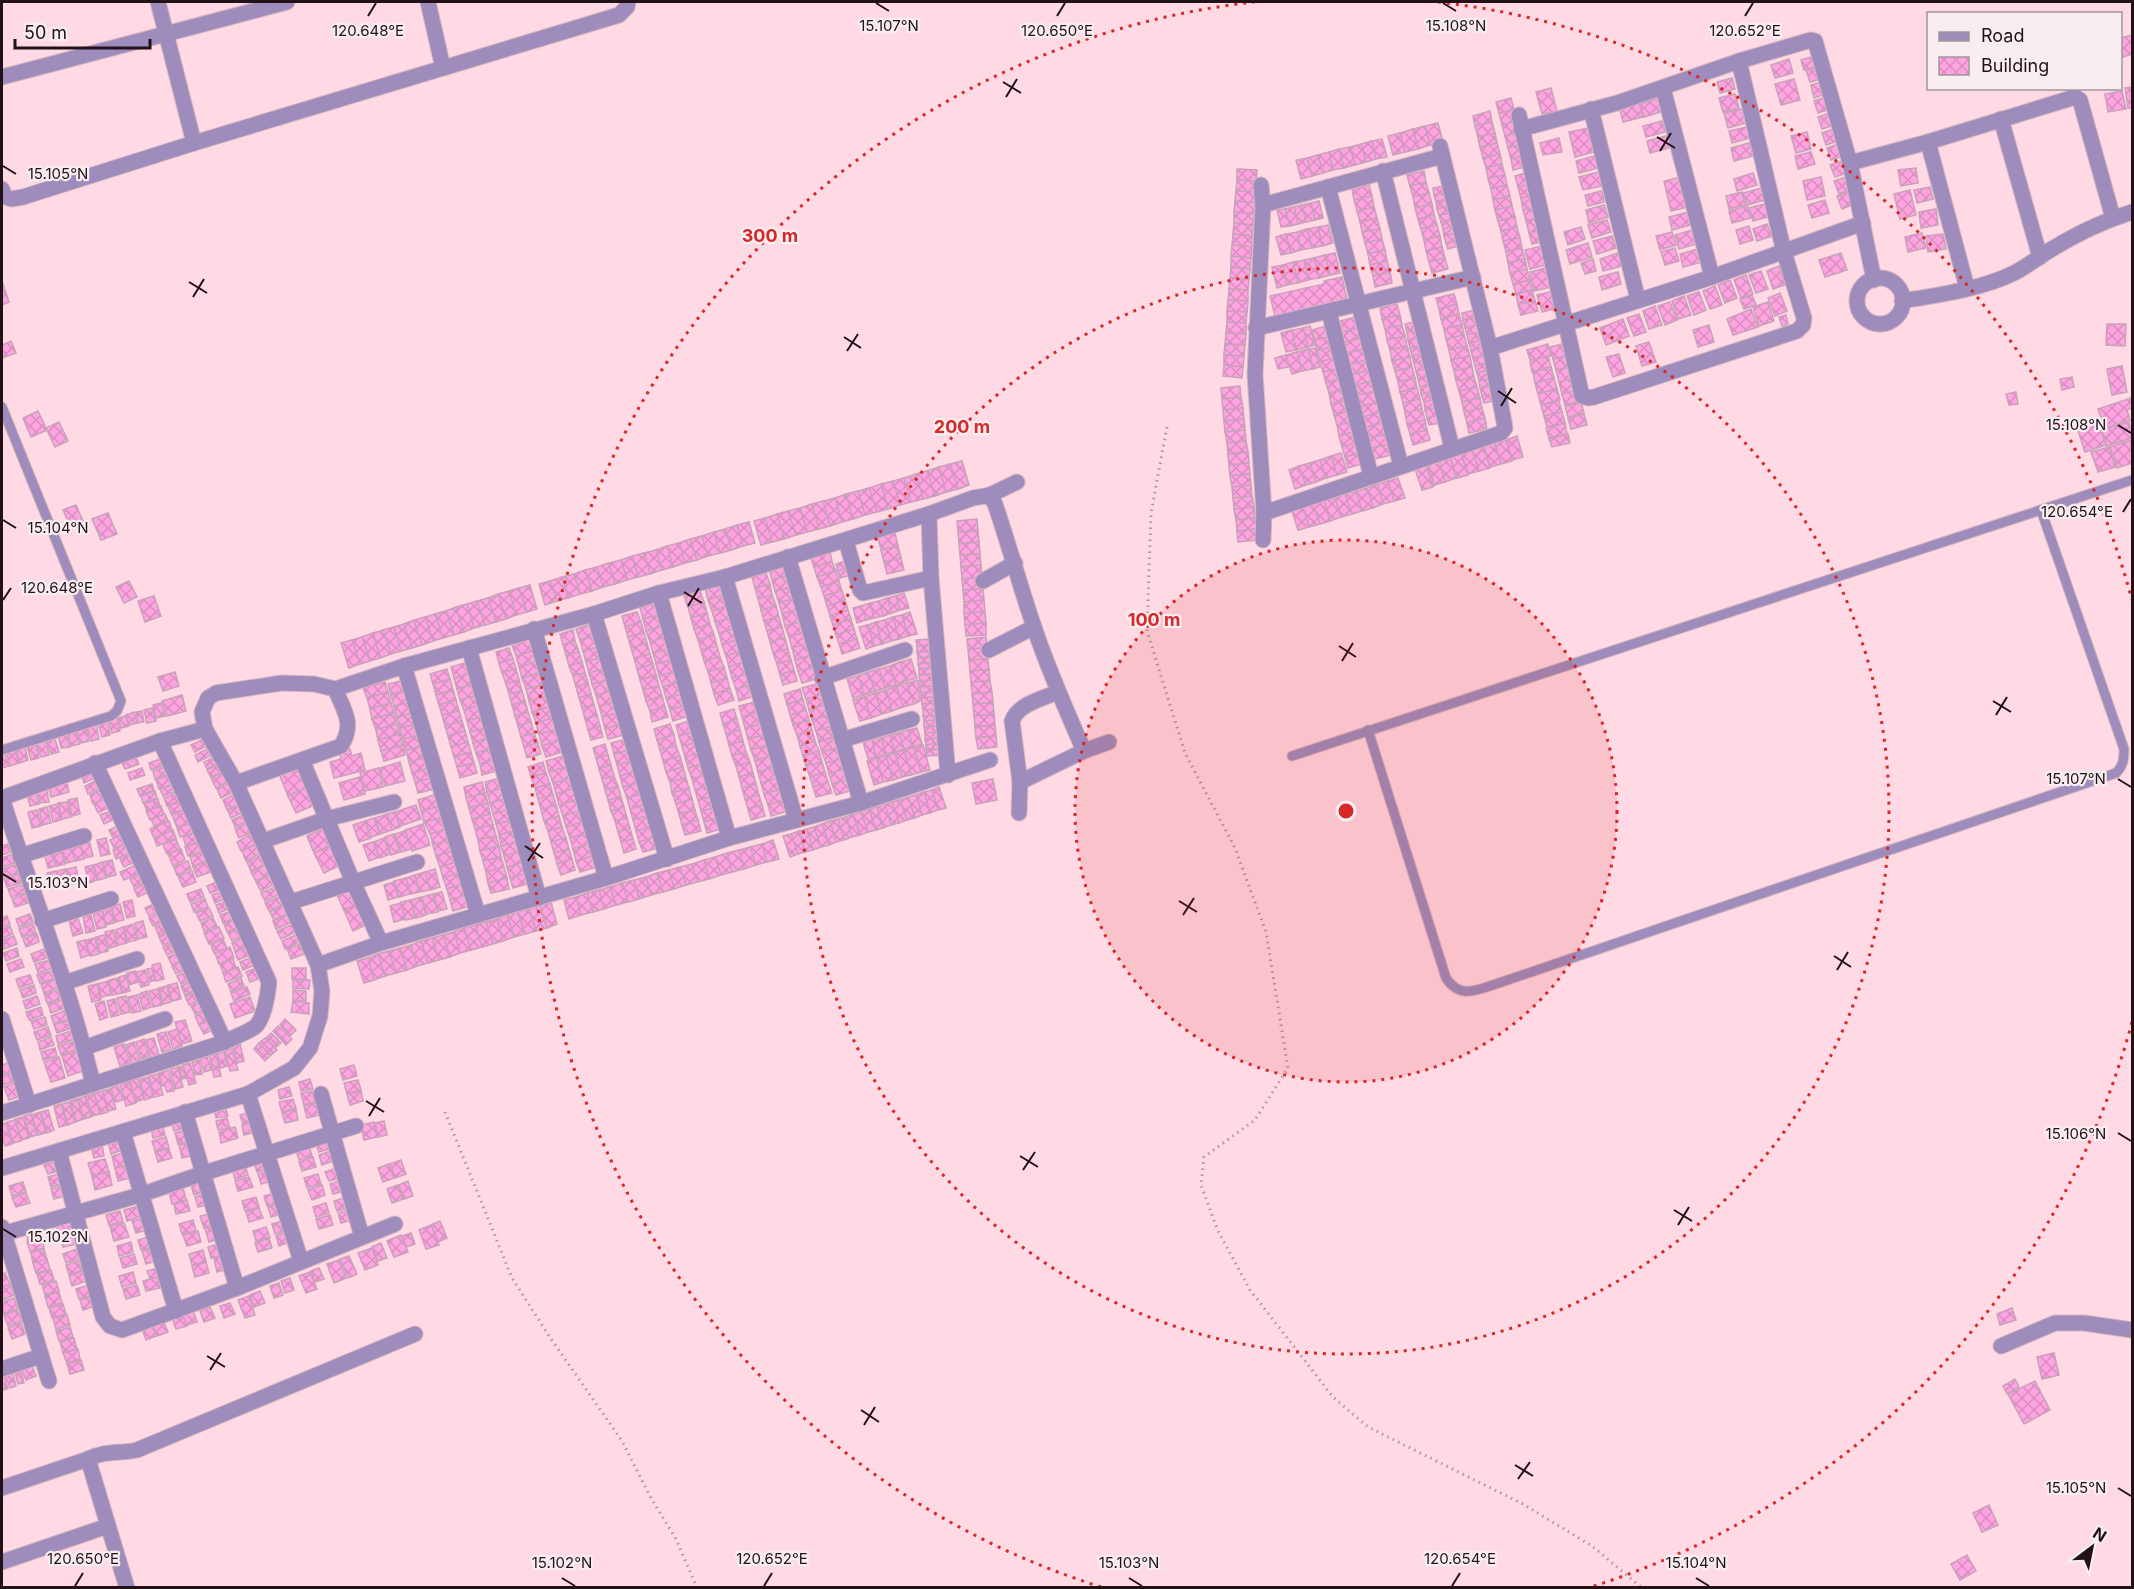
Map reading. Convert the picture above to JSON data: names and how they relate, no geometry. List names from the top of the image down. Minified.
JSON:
{"legend":["Road","Building"],"scale_bar":"50 m","north":"top right","coordinates":["15.107°N","15.108°N","120.648°E","120.650°E","120.652°E","15.105°N","120.654°E","15.104°N","15.103°N","15.106°N","15.102°N"],"rings":["300 m","200 m","100 m"]}
